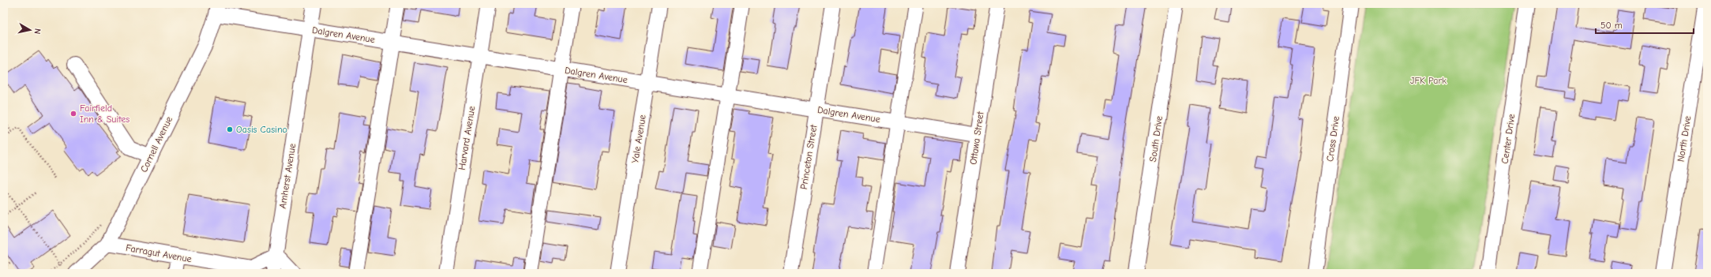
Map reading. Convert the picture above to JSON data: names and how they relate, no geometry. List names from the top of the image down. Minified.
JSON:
{"streets":{"street":["Dalgren Avenue","Harvard Avenue","Ottawa Street","Yale Avenue","South Drive","Cross Drive","Center Drive","North Drive","Cornell Avenue","Princeton Street","Amherst Avenue","Farragut Avenue"]},"crossings":[["Dalgren Avenue","Harvard Avenue"],["Dalgren Avenue","Ottawa Street"],["Dalgren Avenue","Yale Avenue"],["Dalgren Avenue","Cornell Avenue"],["Dalgren Avenue","Princeton Street"],["Dalgren Avenue","Amherst Avenue"],["Cornell Avenue","Farragut Avenue"],["Amherst Avenue","Farragut Avenue"]],"parks":["JFK Park"],"places":["Fairfield Inn & Suites","Oasis Casino"],"scale_bar":"50 m","north":"right"}
